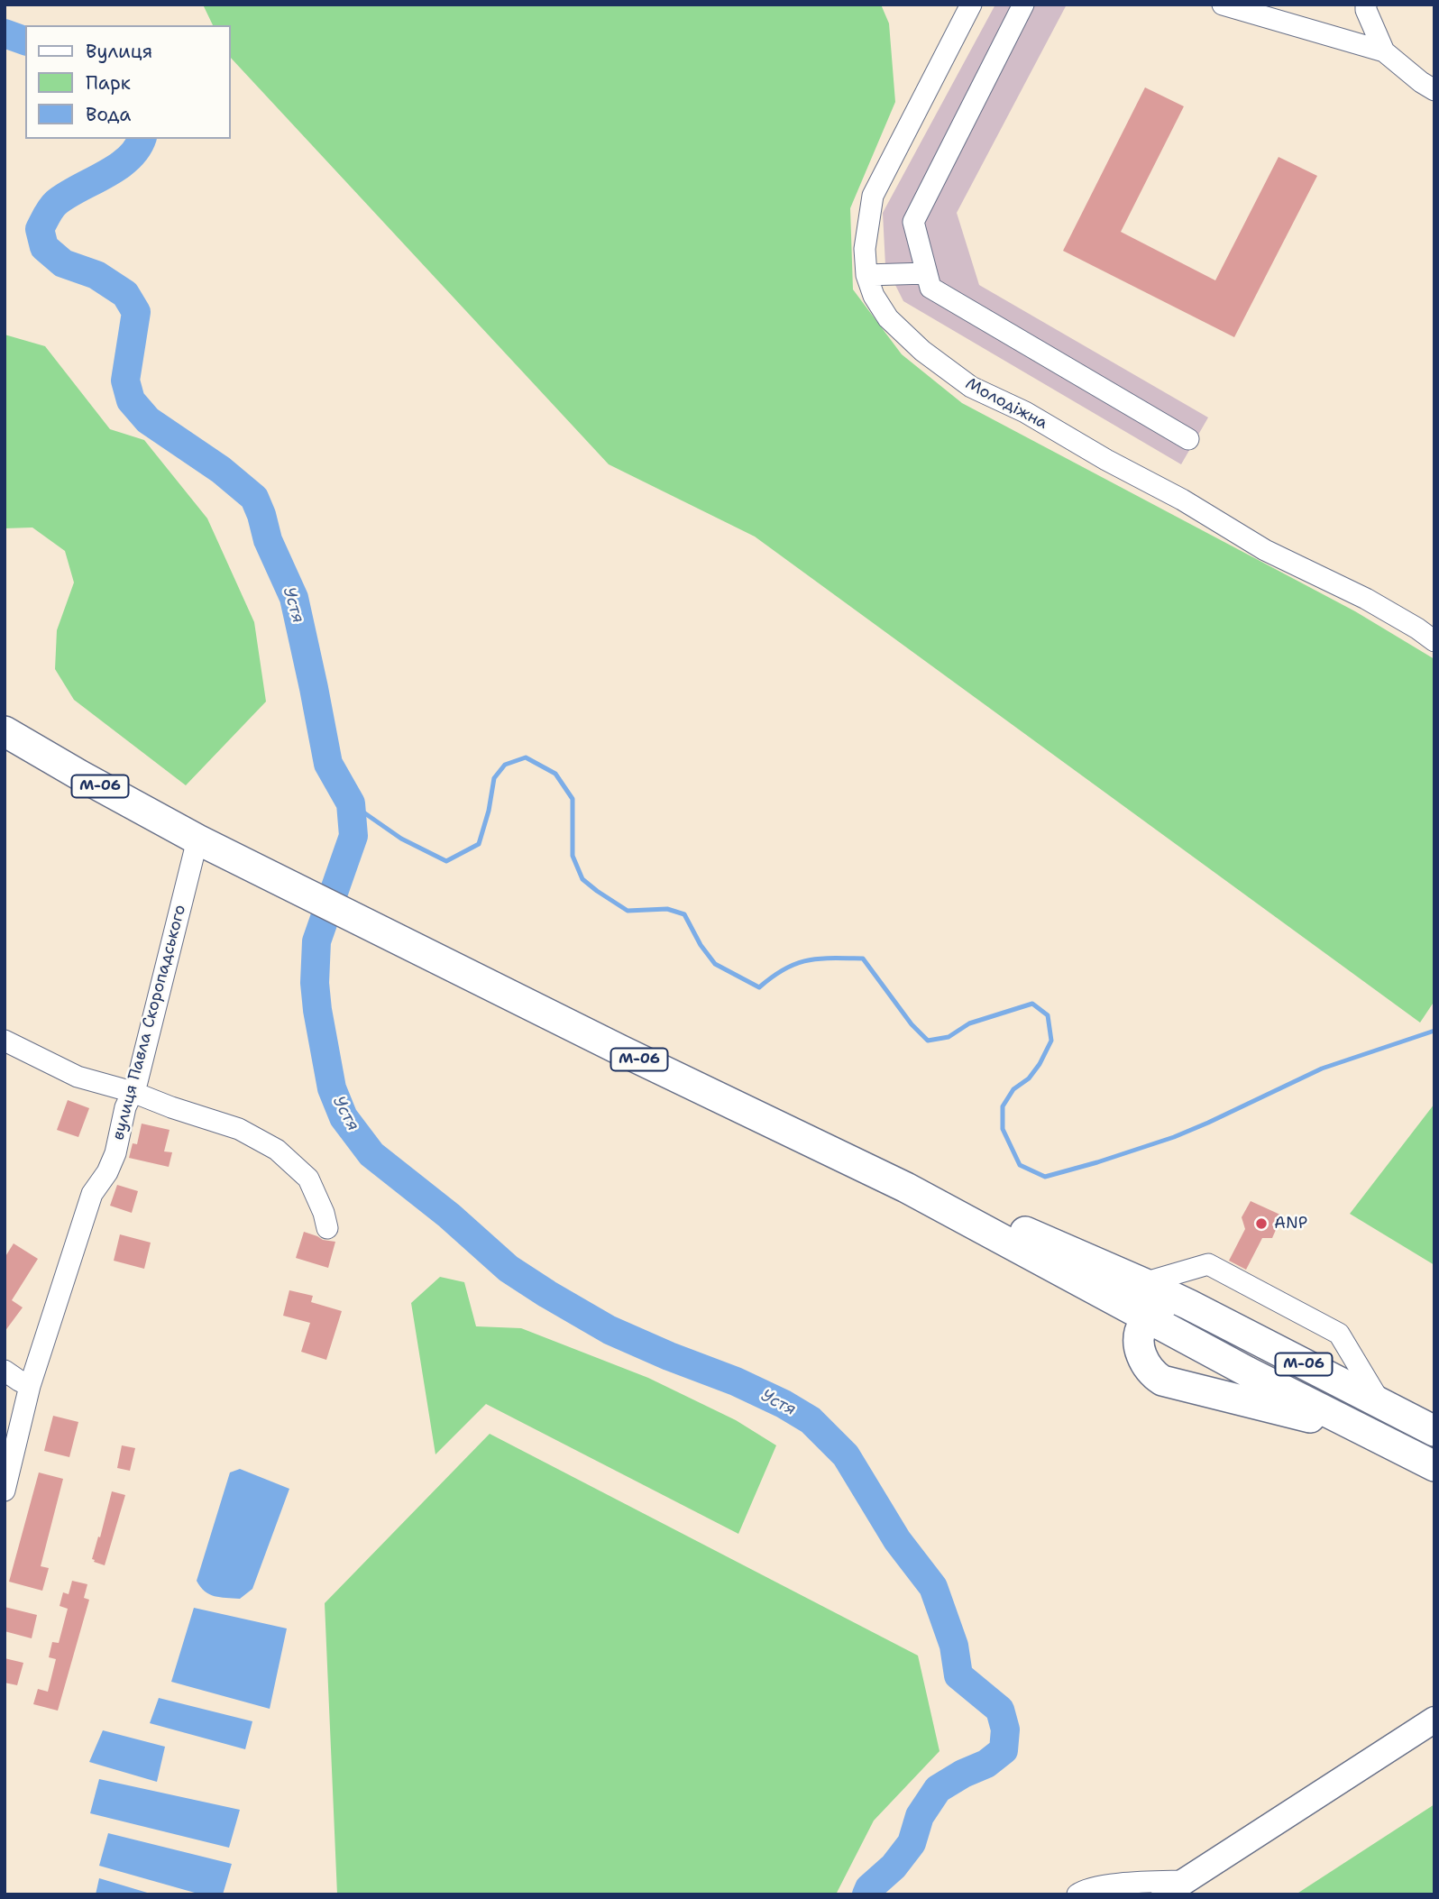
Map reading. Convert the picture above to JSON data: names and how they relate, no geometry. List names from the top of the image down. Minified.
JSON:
{"streets":{"highway":["М-06"],"street":["Молодіжна","вулиця Павла Скоропадського"]},"crossings":[["М-06","вулиця Павла Скоропадського"]],"water":["Устя"],"places":["ANP"],"legend":["Вулиця","Парк","Вода"]}
